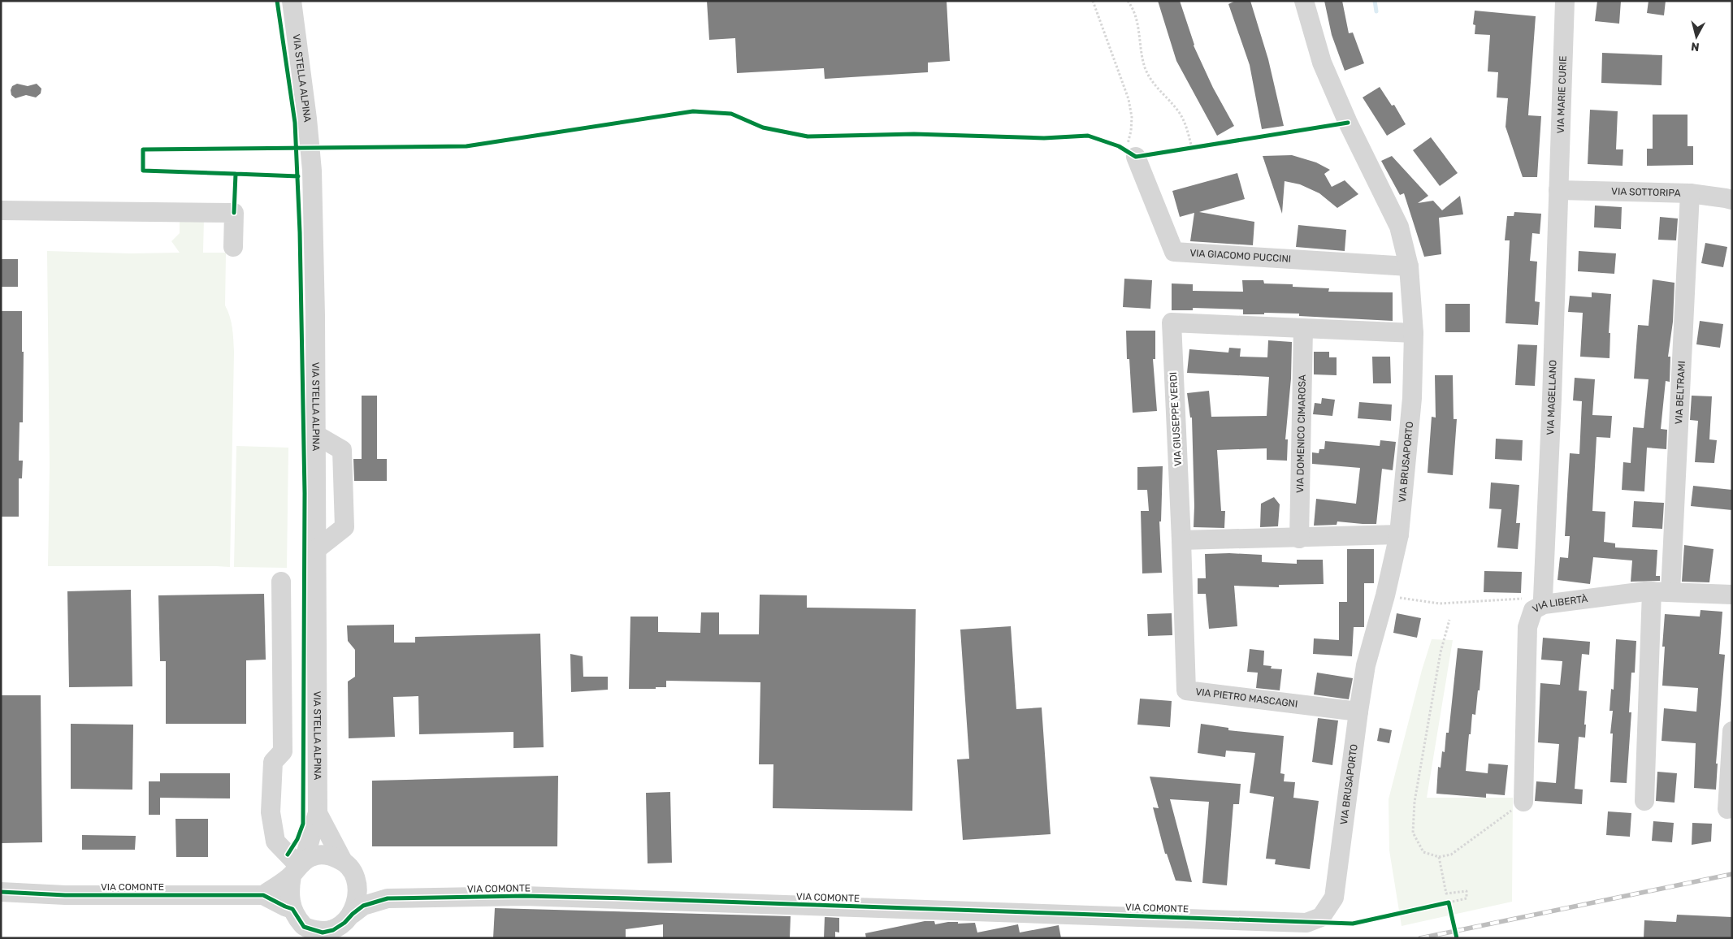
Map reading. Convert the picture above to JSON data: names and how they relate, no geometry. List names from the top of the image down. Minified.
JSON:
{"streets":{"street":["VIA STELLA ALPINA","VIA MARIE CURIE","VIA SOTTORIPA","VIA GIACOMO PUCCINI","VIA BELTRAMI","VIA MAGELLANO","VIA GIUSEPPE VERDI","VIA DOMENICO CIMAROSA","VIA BRUSAPORTO","VIA LIBERTÀ","VIA PIETRO MASCAGNI","VIA COMONTE"]},"crossings":[["VIA STELLA ALPINA","VIA COMONTE"],["VIA MARIE CURIE","VIA SOTTORIPA"],["VIA MARIE CURIE","VIA MAGELLANO"],["VIA SOTTORIPA","VIA BELTRAMI"],["VIA SOTTORIPA","VIA MAGELLANO"],["VIA GIACOMO PUCCINI","VIA BRUSAPORTO"],["VIA BELTRAMI","VIA LIBERTÀ"],["VIA MAGELLANO","VIA LIBERTÀ"],["VIA GIUSEPPE VERDI","VIA DOMENICO CIMAROSA"],["VIA GIUSEPPE VERDI","VIA BRUSAPORTO"],["VIA GIUSEPPE VERDI","VIA PIETRO MASCAGNI"],["VIA BRUSAPORTO","VIA PIETRO MASCAGNI"],["VIA BRUSAPORTO","VIA COMONTE"]],"north":"bottom"}
